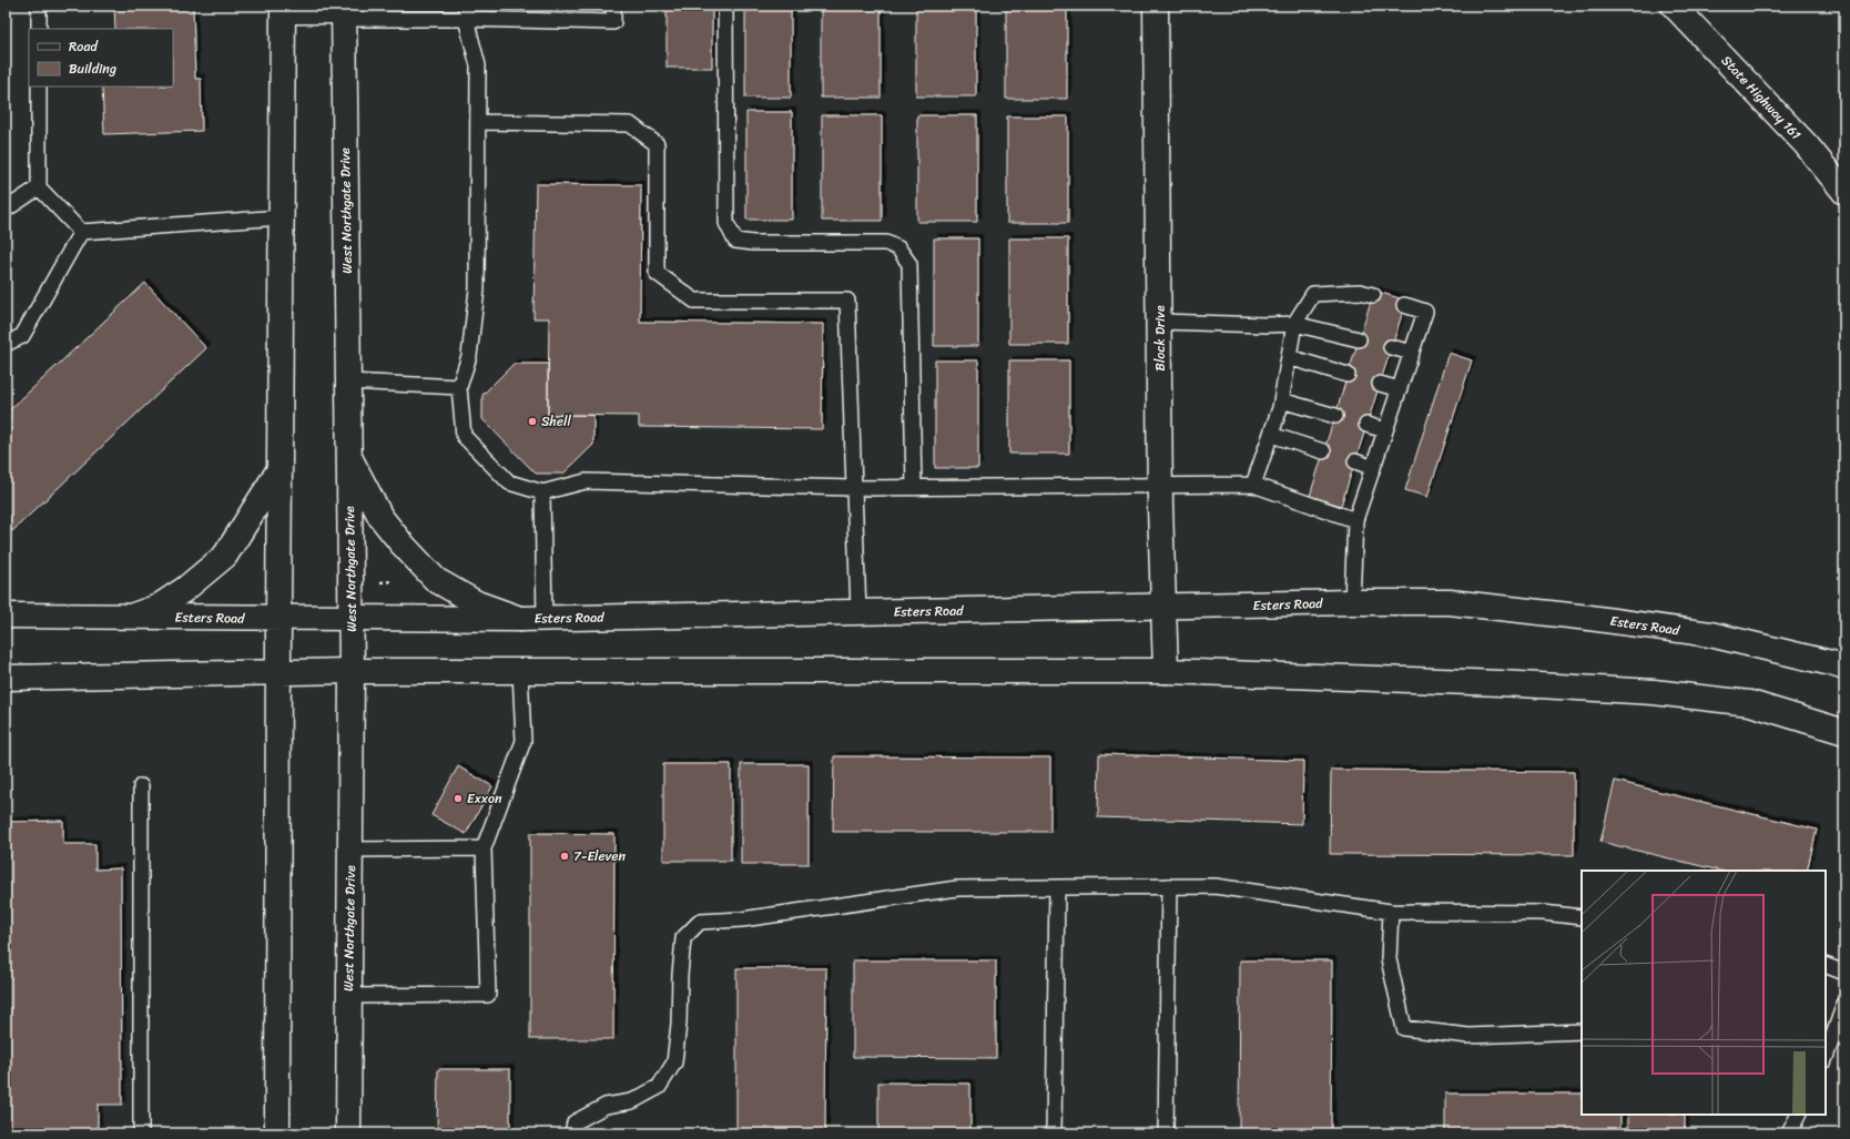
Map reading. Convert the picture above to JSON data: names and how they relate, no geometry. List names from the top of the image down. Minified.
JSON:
{"streets":{"main road":["State Highway 161","West Northgate Drive","Block Drive","Esters Road"]},"crossings":[["West Northgate Drive","Esters Road"],["Block Drive","Esters Road"]],"places":["Shell","Exxon","7-Eleven"],"legend":["Road","Building"]}
